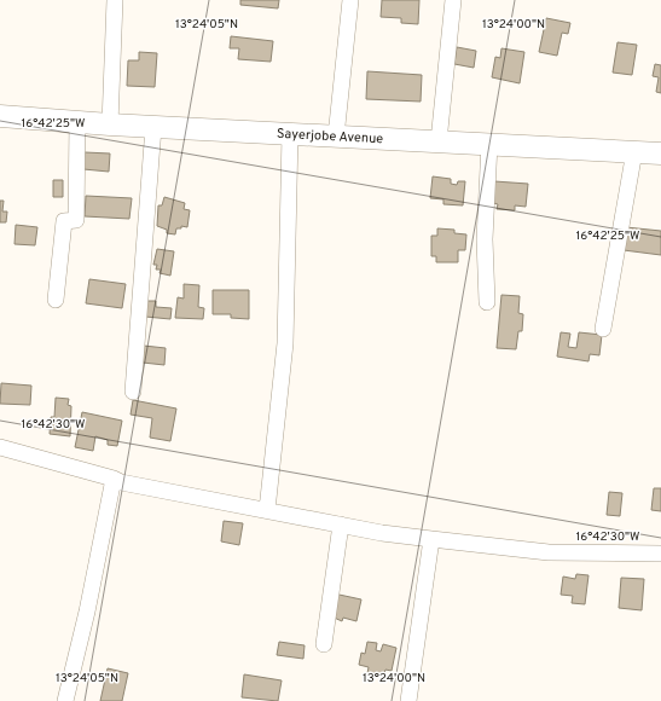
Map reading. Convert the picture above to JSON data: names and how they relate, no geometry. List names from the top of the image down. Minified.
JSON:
{"streets":{"street":["Sayerjobe Avenue"]},"coordinates":["13°24'05\"N","13°24'00\"N","16°42'25\"W","16°42'30\"W"]}
